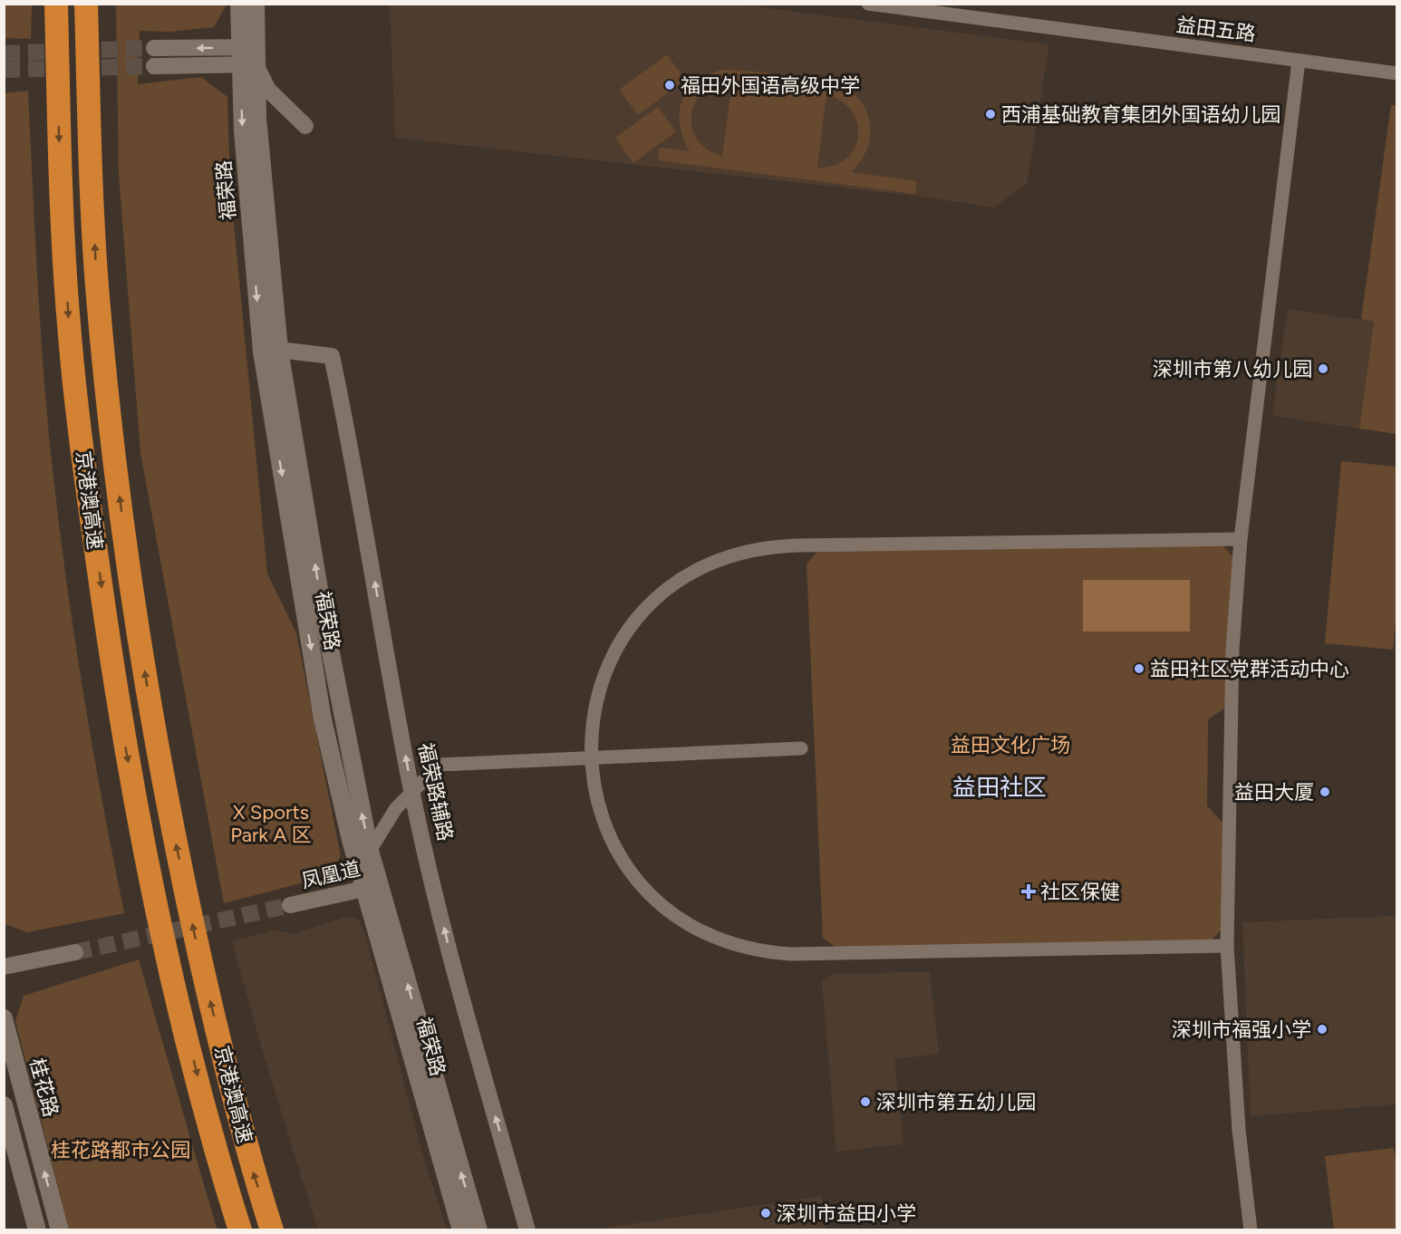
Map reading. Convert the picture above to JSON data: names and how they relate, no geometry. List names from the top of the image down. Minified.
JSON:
{"streets":{"highway":["京港澳高速"],"main road":["福荣路","桂花路"],"street":["益田五路","福荣路辅路","凤凰道"]},"crossings":[["福荣路","福荣路辅路"],["福荣路","凤凰道"]],"one_way":["福荣路辅路"],"districts":["益田社区"],"parks":["益田文化广场","X Sports Park A 区","桂花路都市公园"],"places":{"other":["福田外国语高级中学","西浦基础教育集团外国语幼儿园","深圳市第八幼儿园","益田社区党群活动中心","益田大厦","深圳市福强小学","深圳市第五幼儿园","深圳市益田小学"],"health":["社区保健"]}}
